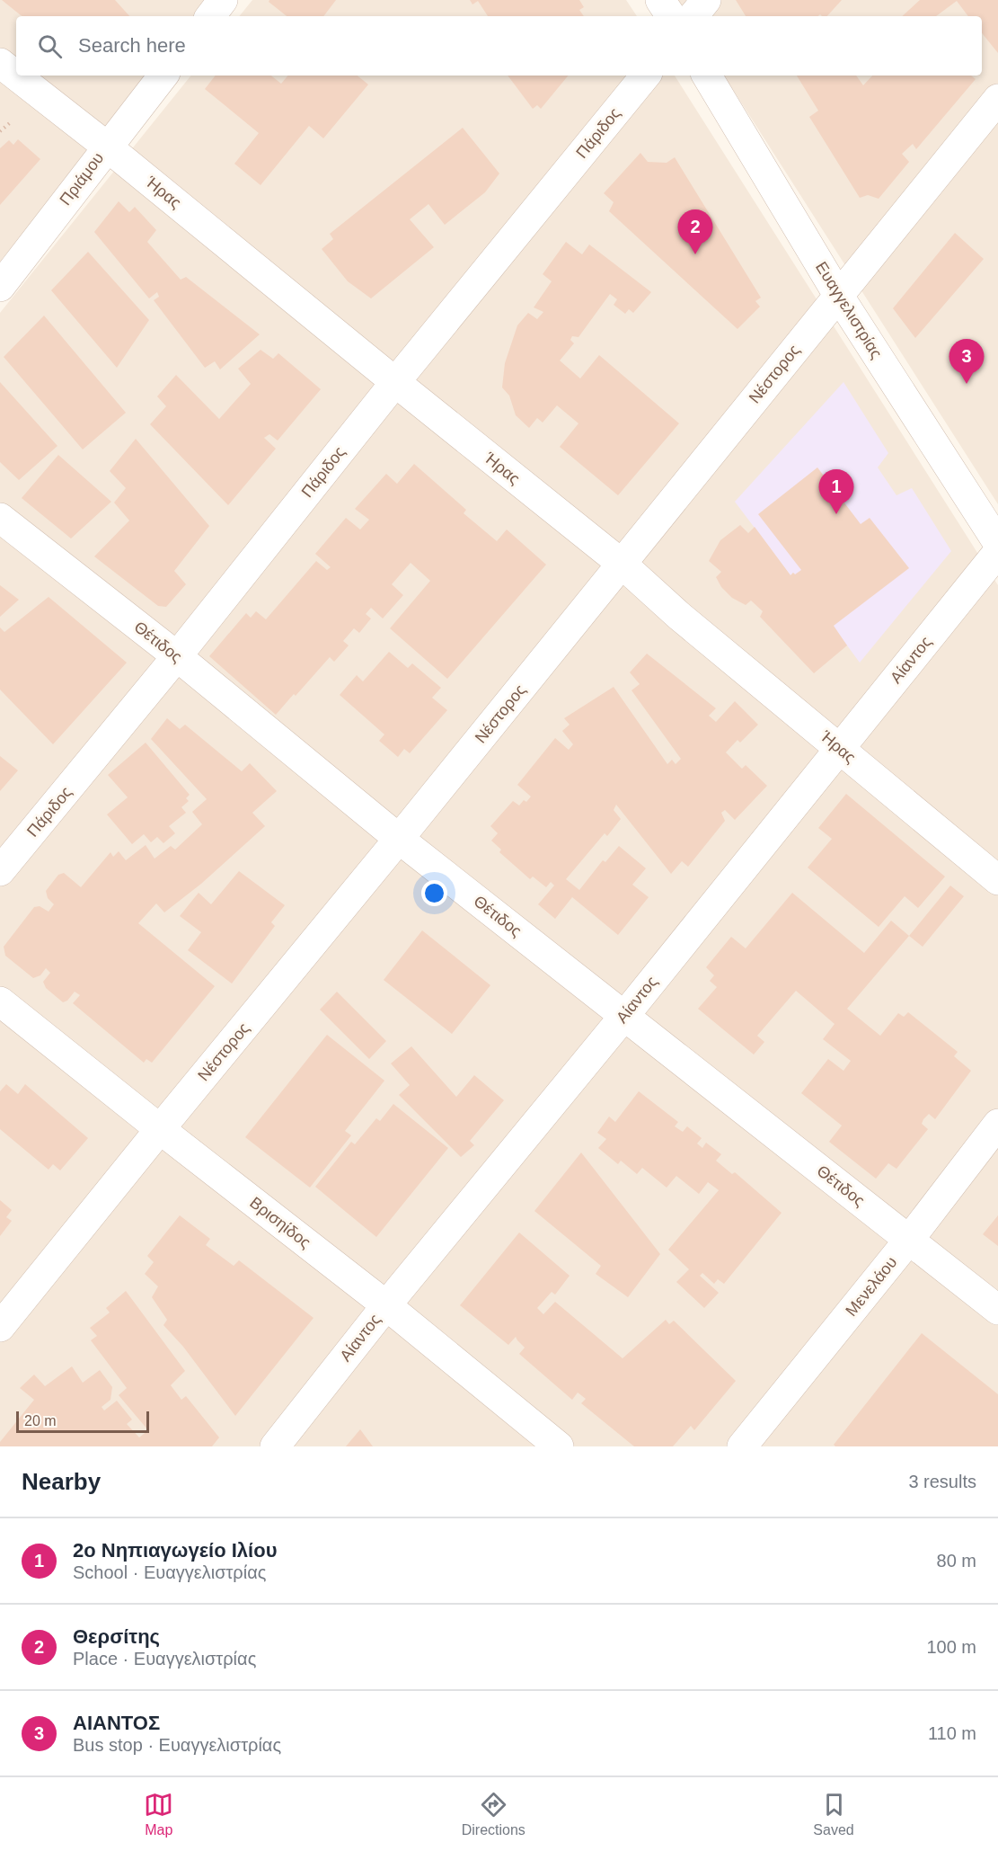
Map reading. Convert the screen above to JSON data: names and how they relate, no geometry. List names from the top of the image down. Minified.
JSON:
{"streets":{"street":["Πάριδος","Πριάμου","Ήρας","Ευαγγελιστρίας","Νέστορος","Θέτιδος","Αίαντος","Βρισηίδος","Μενελάου"]},"crossings":[["Πάριδος","Ήρας"],["Πάριδος","Θέτιδος"],["Πριάμου","Ήρας"],["Ήρας","Νέστορος"],["Ήρας","Αίαντος"],["Ευαγγελιστρίας","Νέστορος"],["Νέστορος","Θέτιδος"],["Νέστορος","Βρισηίδος"],["Θέτιδος","Αίαντος"],["Θέτιδος","Μενελάου"],["Αίαντος","Βρισηίδος"]],"scale_bar":"20 m","page":{"search":"Search here","pins":["2","3","1"],"scale":"20 m","heading":["Nearby","3 results"],"list":[{"mark":"1","name":"2ο Νηπιαγωγείο Ιλίου","note":"School · Ευαγγελιστρίας","value":"80 m"},{"mark":"2","name":"Θερσίτης","note":"Place · Ευαγγελιστρίας","value":"100 m"},{"mark":"3","name":"ΑΙΑΝΤΟΣ","note":"Bus stop · Ευαγγελιστρίας","value":"110 m"}],"nav":["Map","Directions","Saved"]}}
